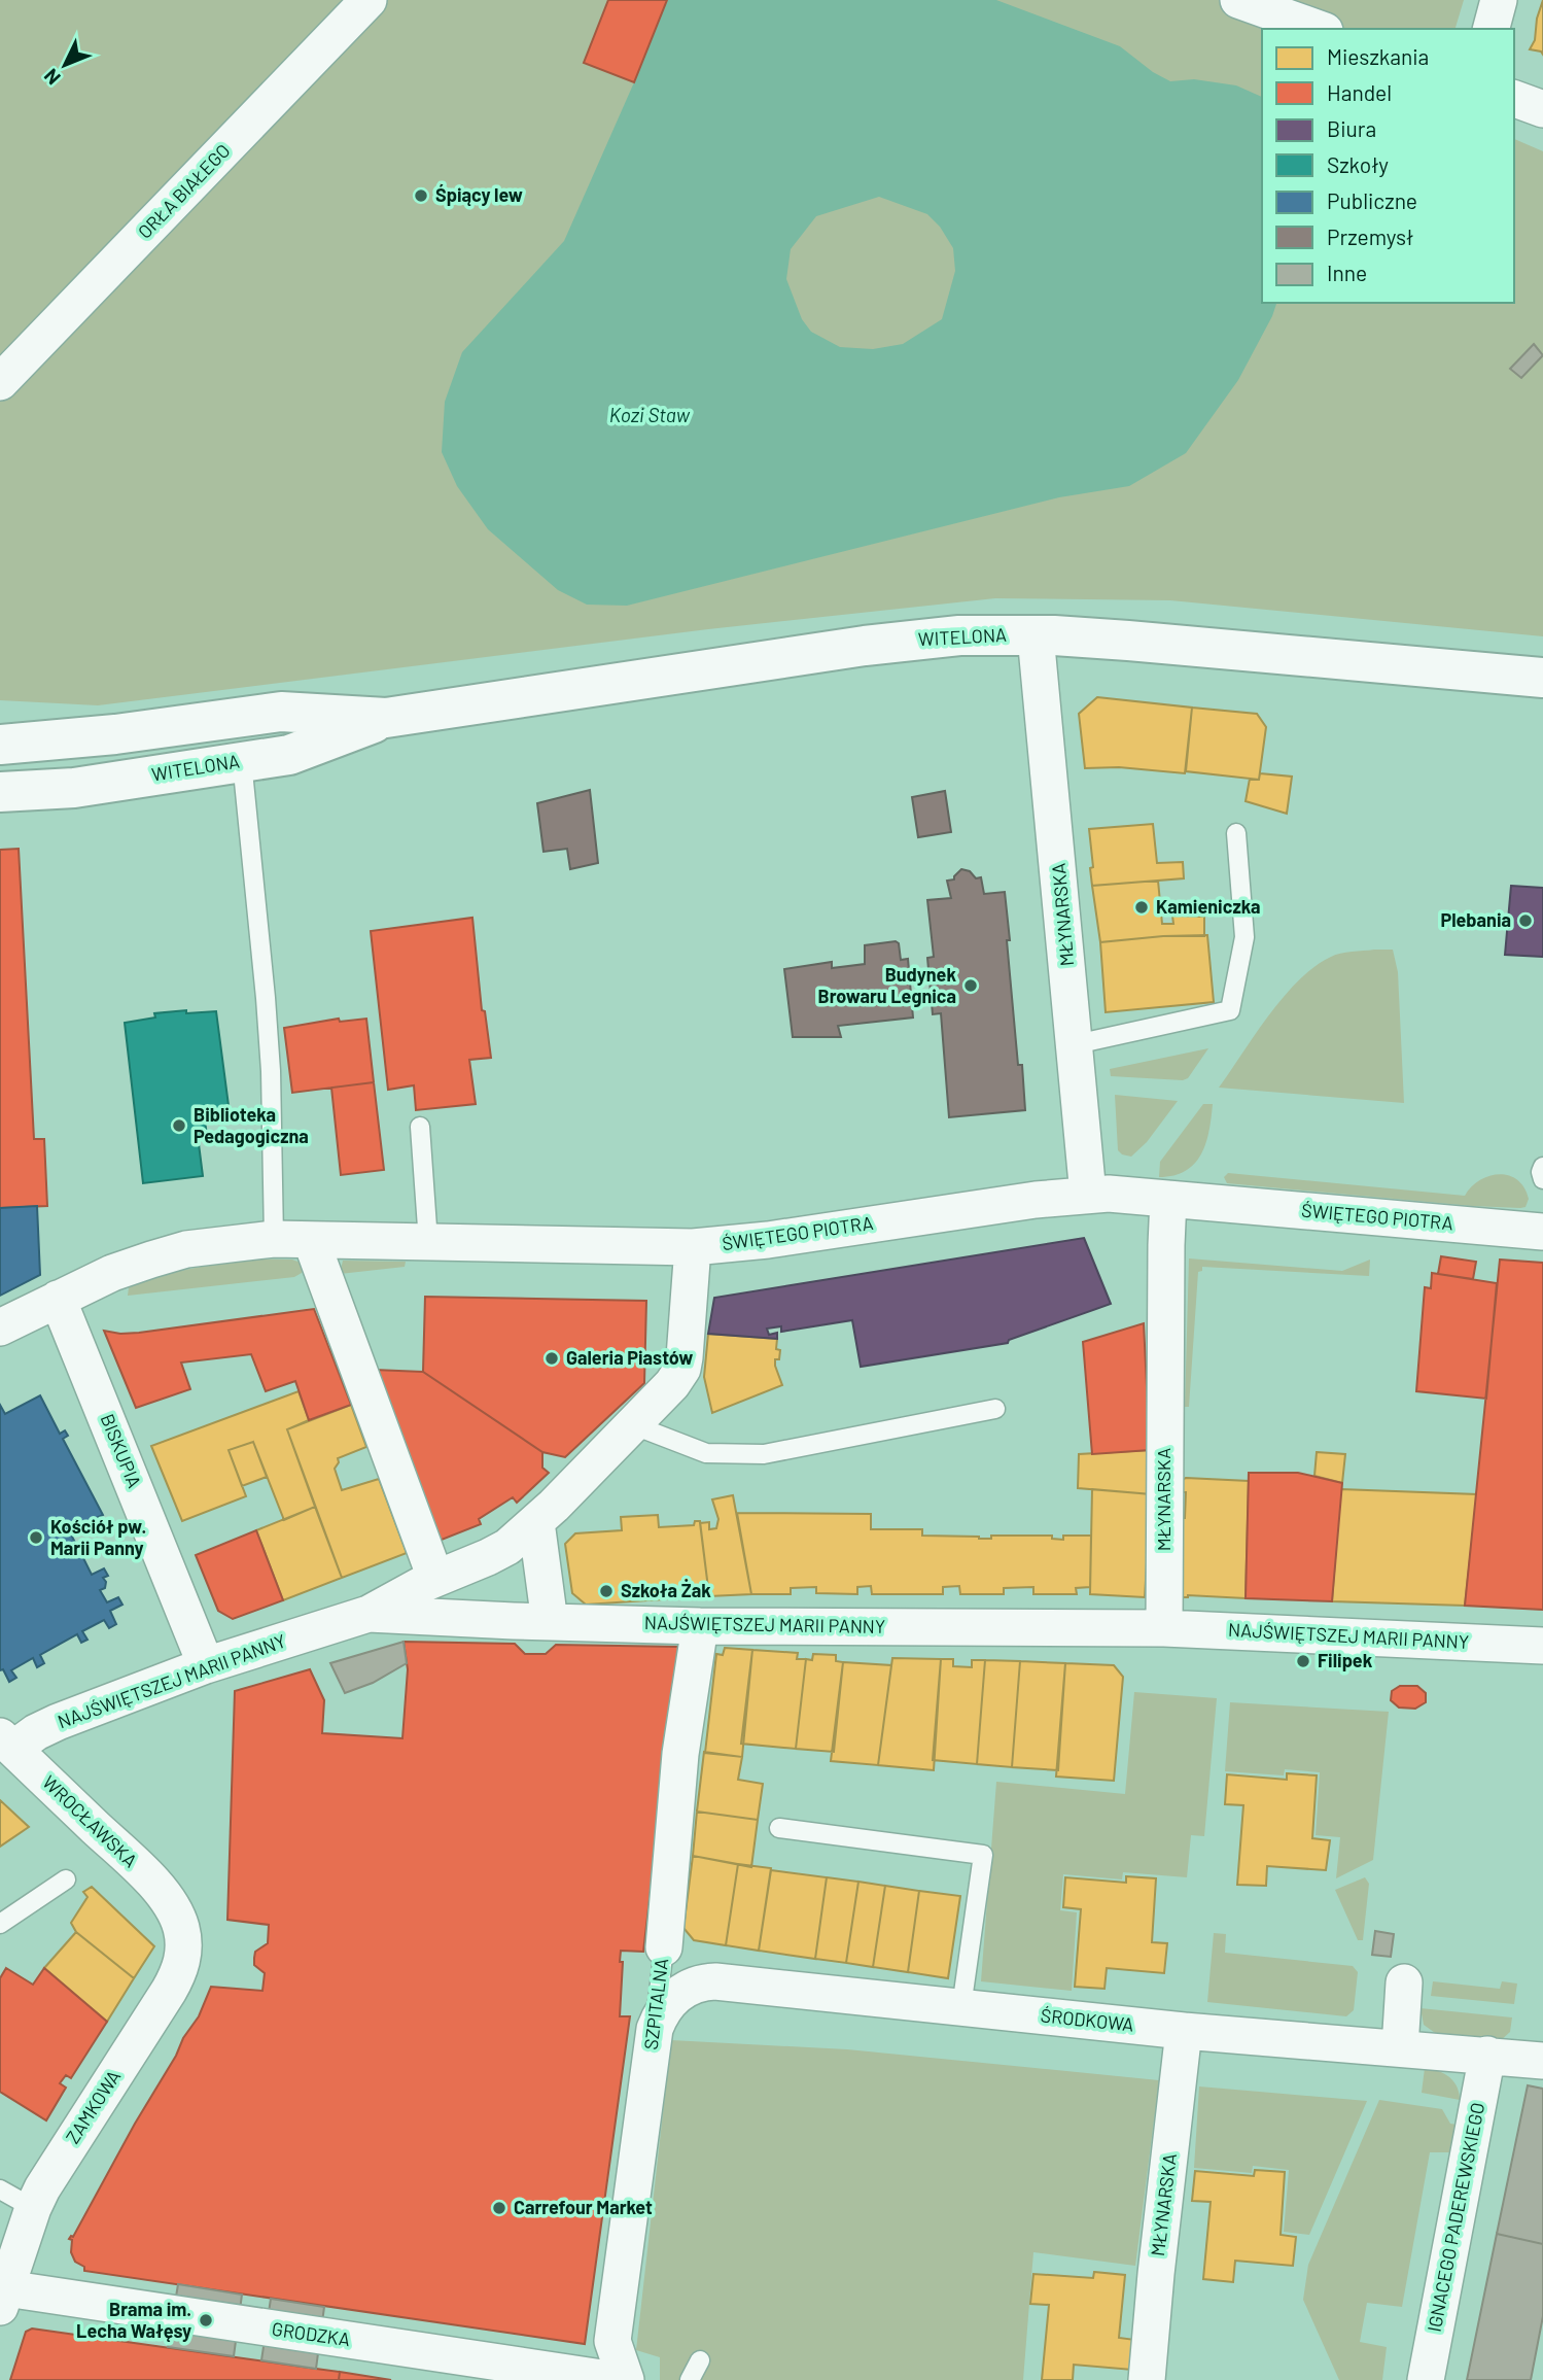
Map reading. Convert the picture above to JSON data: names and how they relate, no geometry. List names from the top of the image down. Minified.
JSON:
{"streets":{"main road":["WITELONA"],"street":["ORŁA BIAŁEGO","MŁYNARSKA","ŚWIĘTEGO PIOTRA","BISKUPIA","NAJŚWIĘTSZEJ MARII PANNY","WROCŁAWSKA","SZPITALNA","ŚRODKOWA","ZAMKOWA","IGNACEGO PADEREWSKIEGO","GRODZKA"]},"crossings":[["WITELONA","MŁYNARSKA"],["MŁYNARSKA","ŚWIĘTEGO PIOTRA"],["MŁYNARSKA","NAJŚWIĘTSZEJ MARII PANNY"],["MŁYNARSKA","ŚRODKOWA"],["ŚWIĘTEGO PIOTRA","BISKUPIA"],["BISKUPIA","NAJŚWIĘTSZEJ MARII PANNY"],["NAJŚWIĘTSZEJ MARII PANNY","WROCŁAWSKA"],["NAJŚWIĘTSZEJ MARII PANNY","SZPITALNA"],["WROCŁAWSKA","ZAMKOWA"],["SZPITALNA","ŚRODKOWA"],["ŚRODKOWA","IGNACEGO PADEREWSKIEGO"],["ZAMKOWA","GRODZKA"]],"water":["Kozi Staw"],"places":["Śpiący lew","Kamieniczka","Plebania","Budynek Browaru Legnica","Biblioteka Pedagogiczna","Galeria Piastów","Kościół pw. Marii Panny","Szkoła Żak","Filipek","Carrefour Market","Brama im. Lecha Wałęsy"],"legend":["Mieszkania","Handel","Biura","Szkoły","Publiczne","Przemysł","Inne"],"north":"bottom left"}
